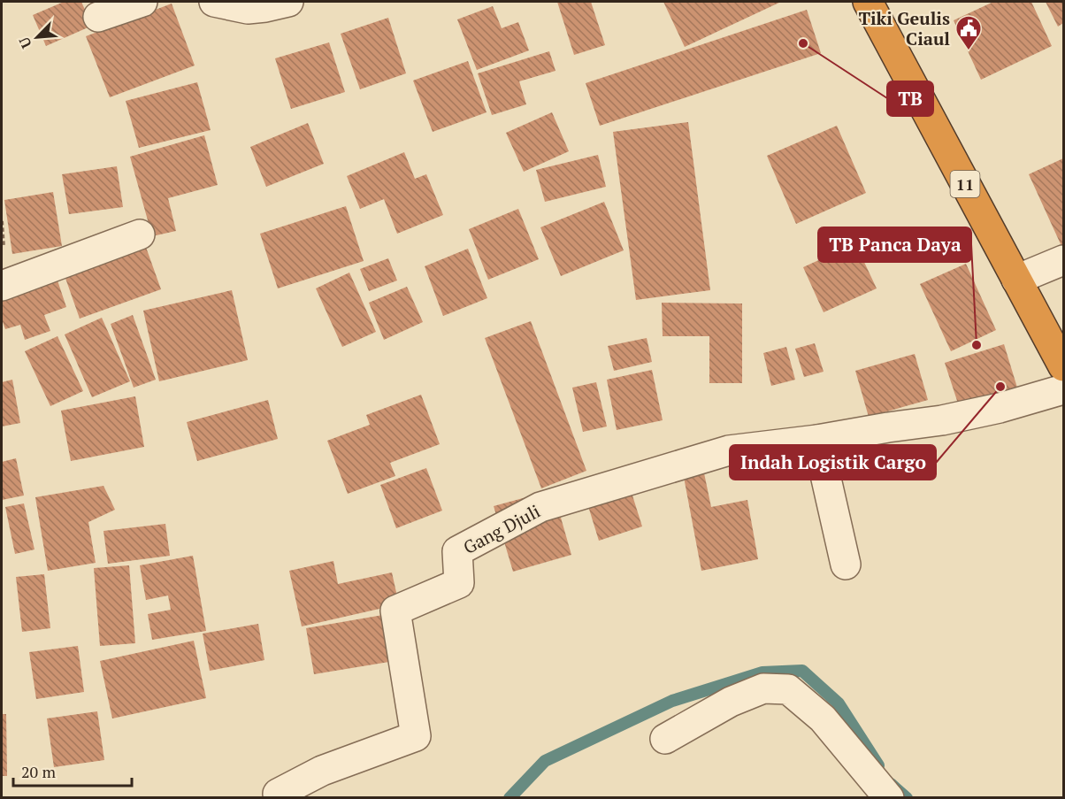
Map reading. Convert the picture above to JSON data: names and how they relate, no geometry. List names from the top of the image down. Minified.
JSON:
{"streets":{"highway":["11"],"street":["Gang Djuli"]},"places":{"other":["TB","TB Panca Daya","Indah Logistik Cargo"],"public building":["Tiki Geulis Ciaul"]},"scale_bar":"20 m","north":"bottom left"}
